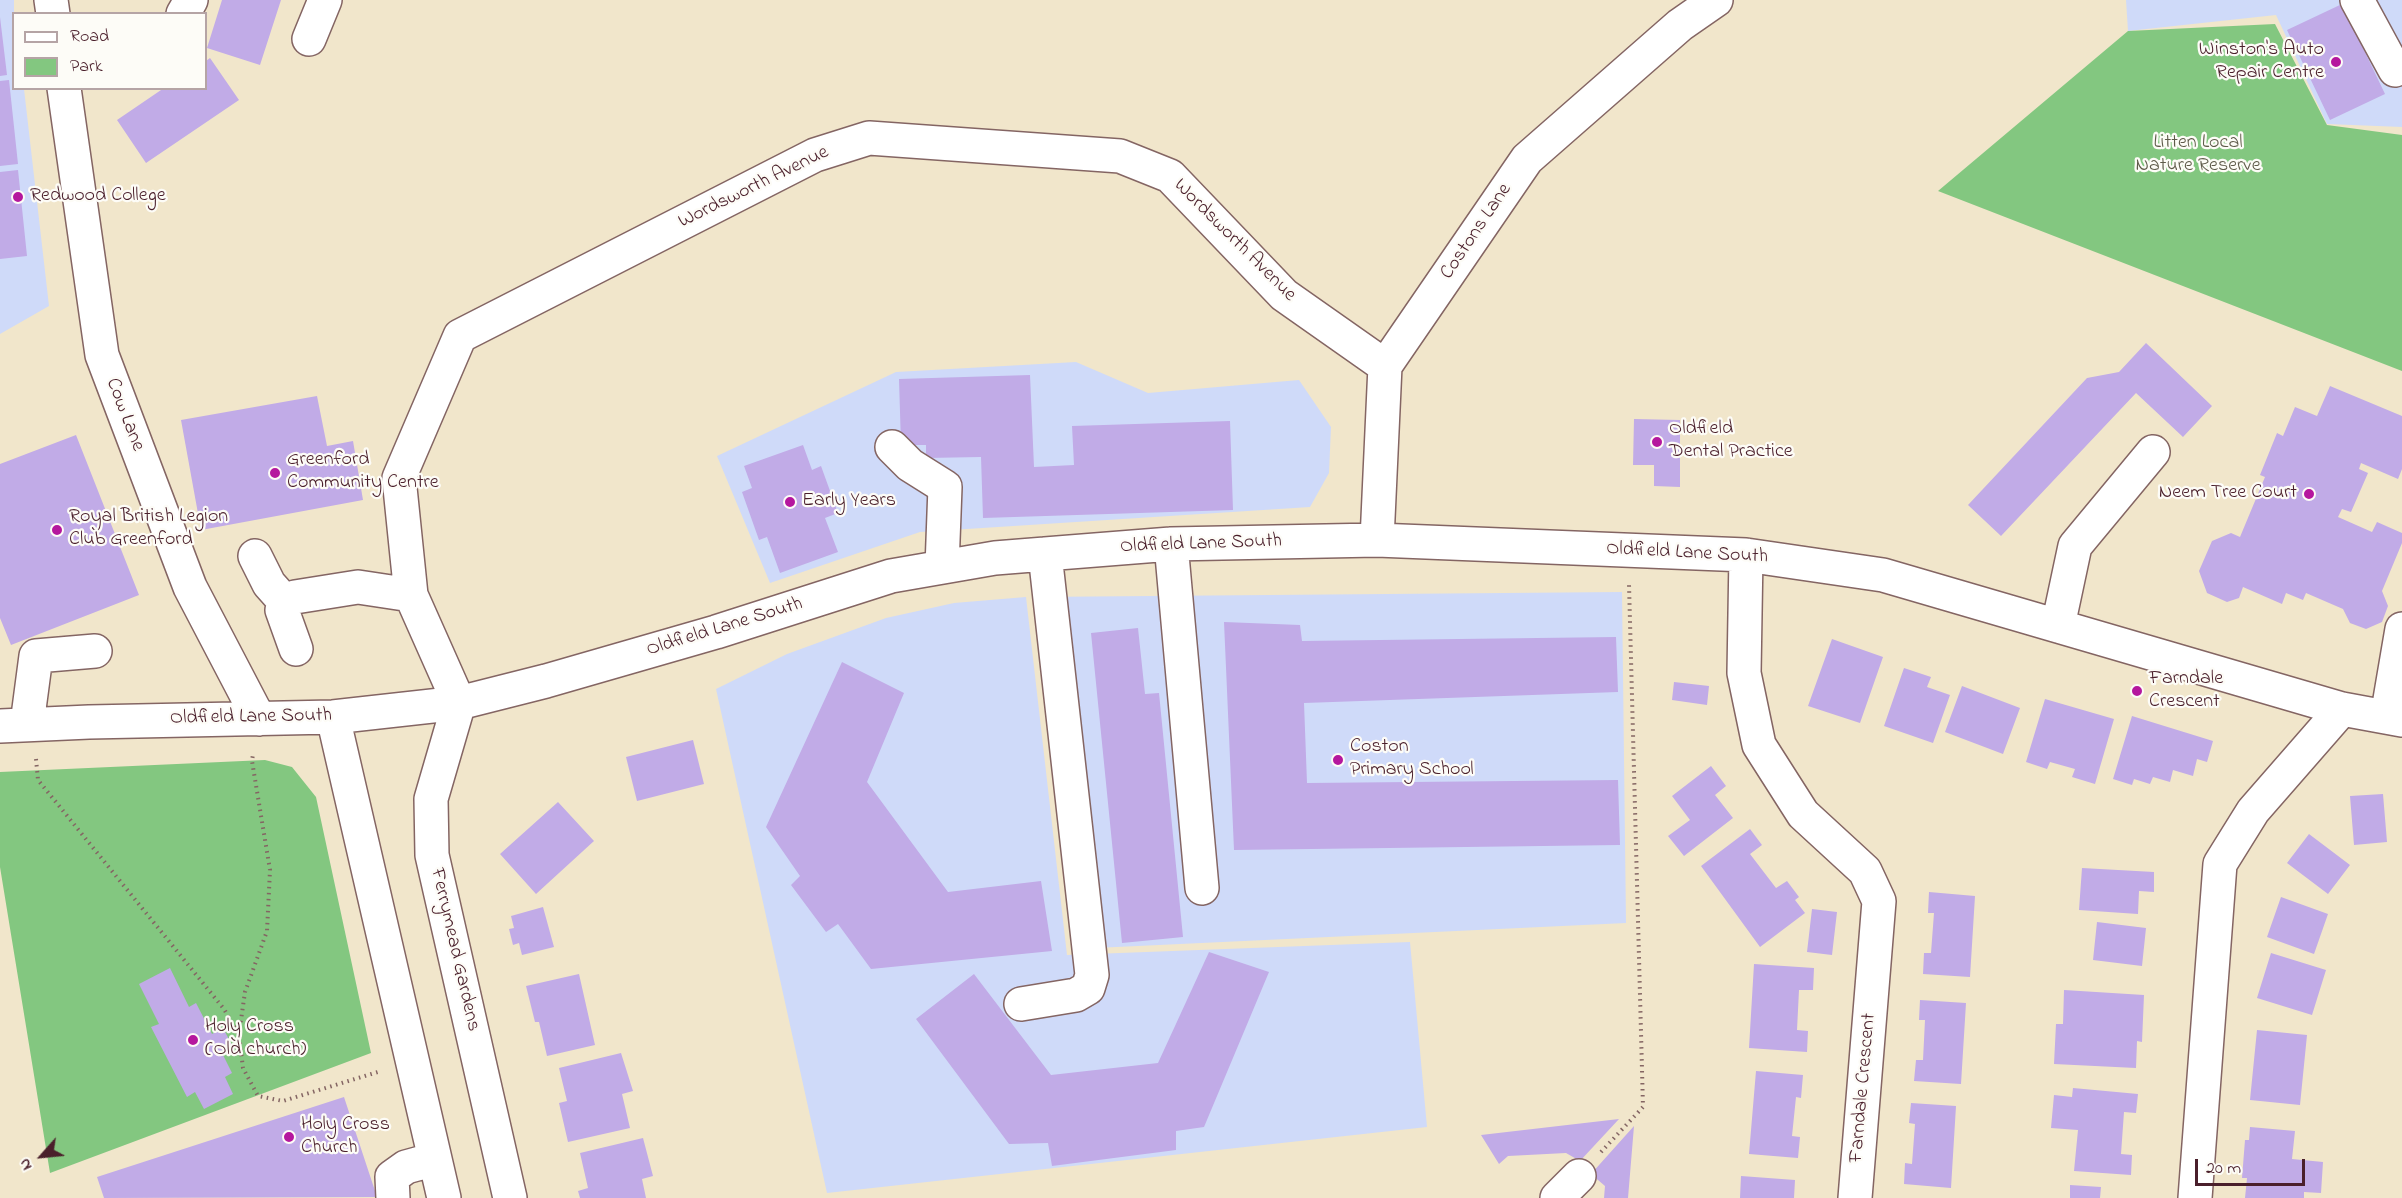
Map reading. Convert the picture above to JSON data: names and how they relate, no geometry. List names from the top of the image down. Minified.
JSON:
{"streets":{"street":["Wordsworth Avenue","Costons Lane","Cow Lane","Oldfield Lane South","Ferrymead Gardens","Farndale Crescent"]},"crossings":[["Wordsworth Avenue","Costons Lane"],["Wordsworth Avenue","Oldfield Lane South"],["Wordsworth Avenue","Ferrymead Gardens"],["Cow Lane","Oldfield Lane South"],["Oldfield Lane South","Ferrymead Gardens"],["Oldfield Lane South","Farndale Crescent"]],"parks":["Litten Local Nature Reserve"],"places":["Winston's Auto Repair Centre","Redwood College","Oldfield Dental Practice","Greenford Community Centre","Neem Tree Court","Early Years","Royal British Legion Club Greenford","Farndale Crescent","Coston Primary School","Holy Cross (Old church)","Holy Cross Church"],"legend":["Road","Park"],"scale_bar":"20 m","north":"bottom left"}
